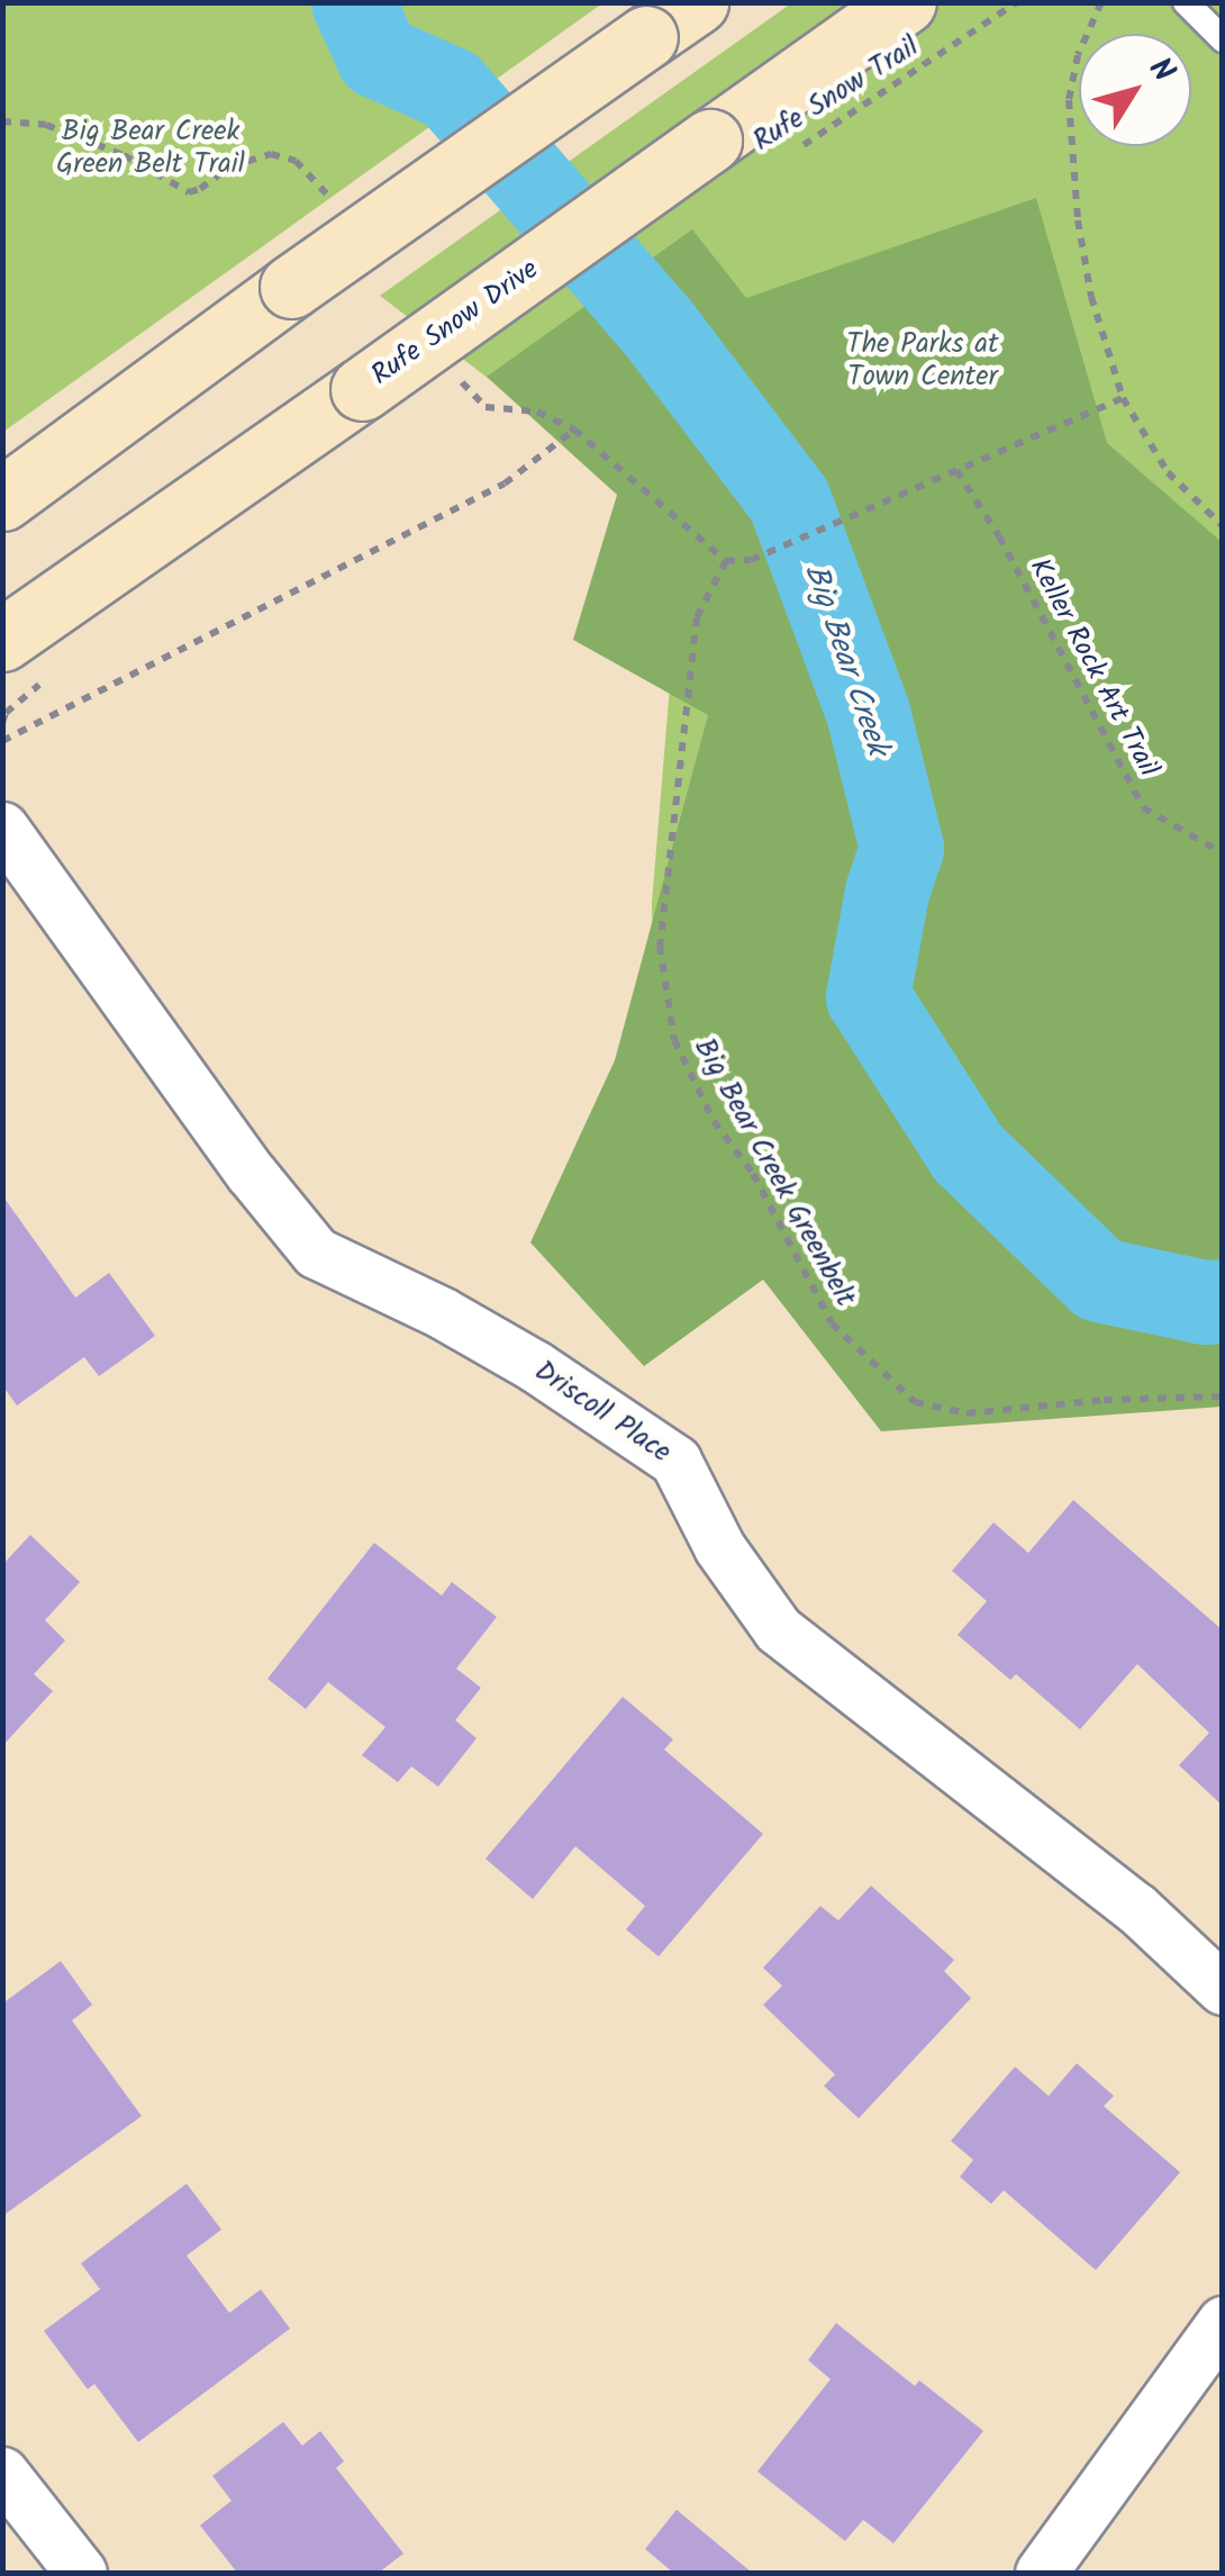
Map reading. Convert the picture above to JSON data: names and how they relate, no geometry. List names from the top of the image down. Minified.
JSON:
{"streets":{"main road":["Rufe Snow Drive"],"street":["Driscoll Place"],"path":["Rufe Snow Trail","Keller Rock Art Trail","Big Bear Creek Greenbelt"]},"water":["Big Bear Creek"],"parks":["Big Bear Creek Green Belt Trail","The Parks at Town Center"],"north":"top right"}
